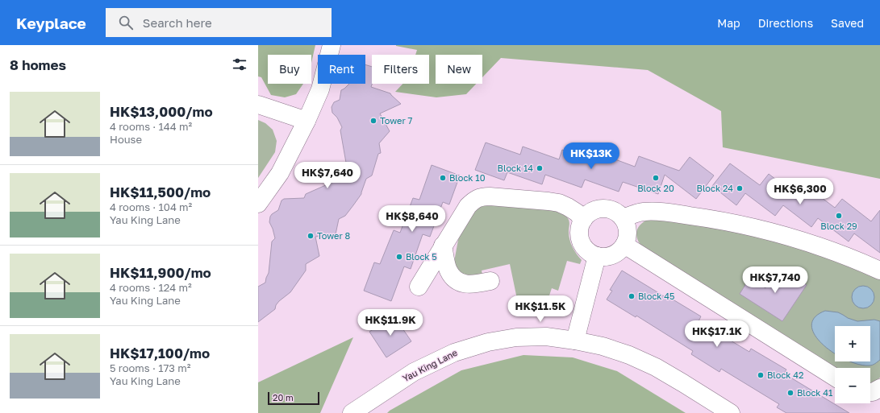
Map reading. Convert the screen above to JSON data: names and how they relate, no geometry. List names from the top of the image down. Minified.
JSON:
{"streets":{"street":["Yau King Lane"]},"places":["Tower 7","Block 14","Block 10","Block 20","Block 24","Block 29","Tower 8","Block 5","Block 45","Block 42","Block 41"],"scale_bar":"20 m","page":{"header":"Keyplace","search":"Search here","nav":["Map","Directions","Saved"],"heading":"8 homes","chip":["Buy","Rent","Filters","New"],"list":[{"name":"HK$13,000/mo","note":"4 rooms · 144 m² · House"},{"name":"HK$11,500/mo","note":"4 rooms · 104 m² · Yau King Lane"},{"name":"HK$11,900/mo","note":"4 rooms · 124 m² · Yau King Lane"},{"name":"HK$17,100/mo","note":"5 rooms · 173 m² · Yau King Lane"}],"price":["HK$13K","HK$7,640","HK$6,300","HK$8,640","HK$7,740","HK$11.5K","HK$11.9K","HK$17.1K"],"map_buttons":["+","−"],"scale":"20 m"}}
